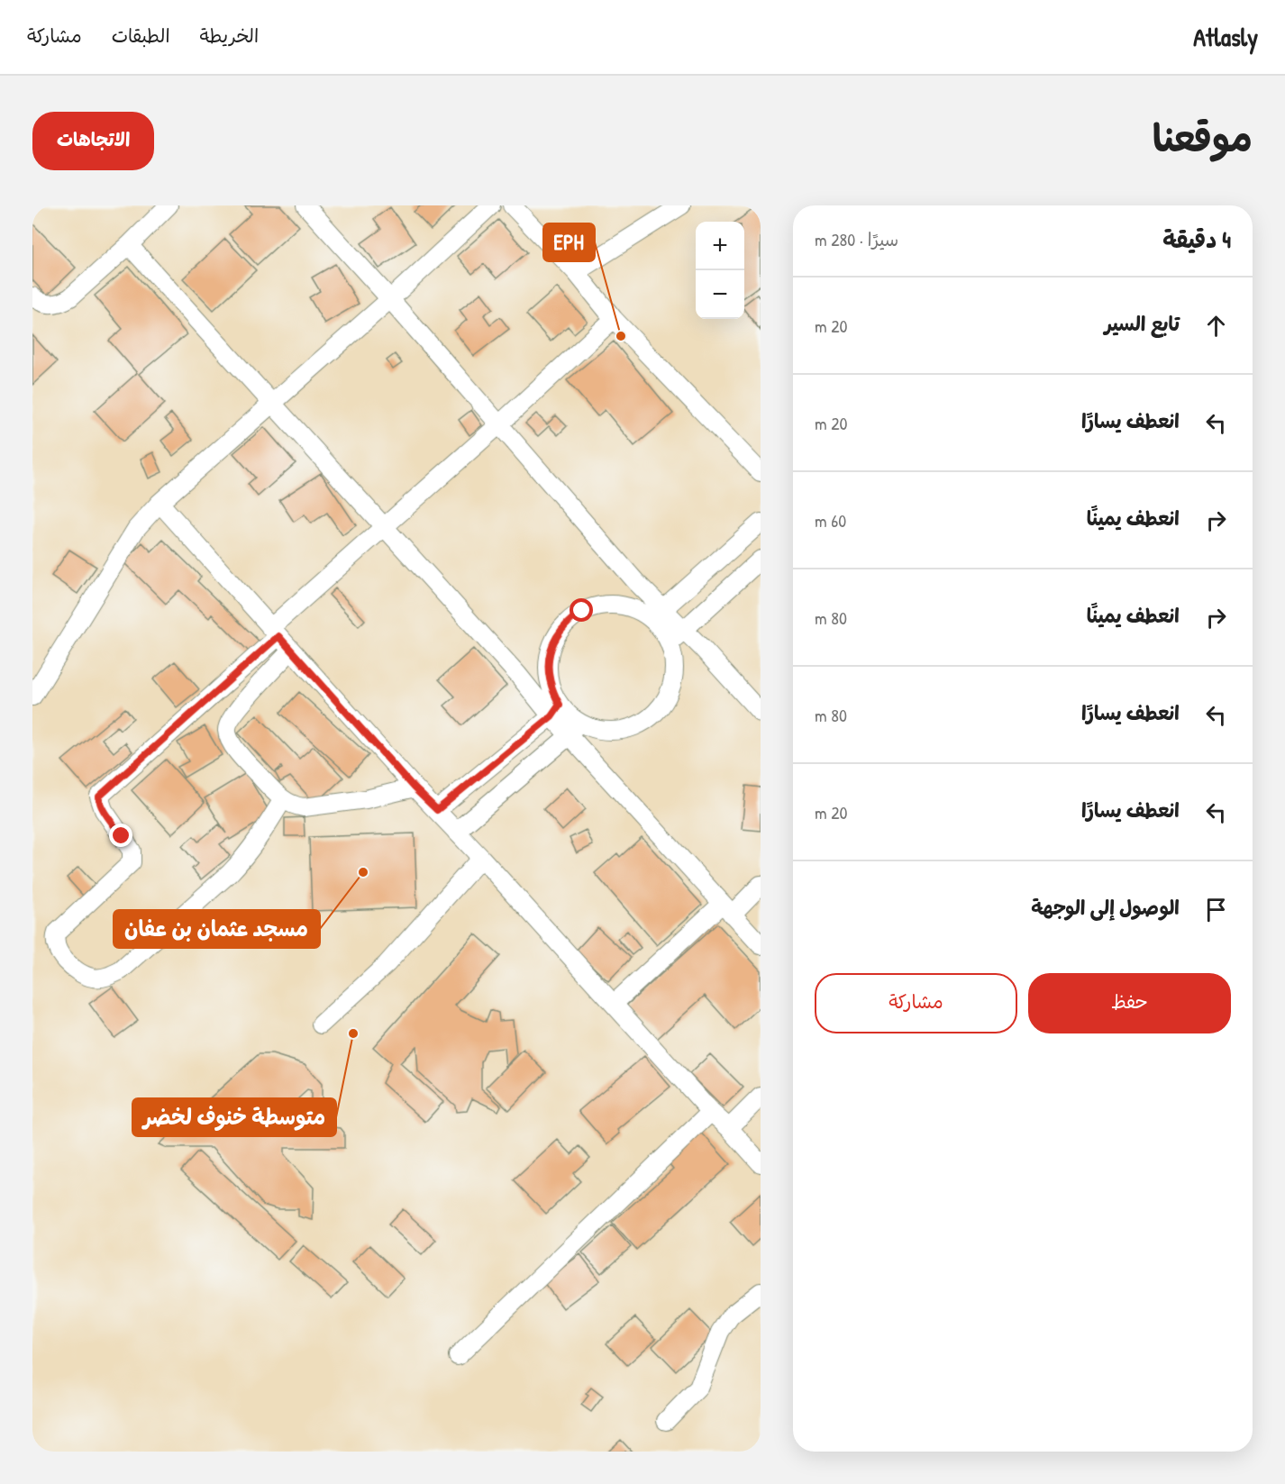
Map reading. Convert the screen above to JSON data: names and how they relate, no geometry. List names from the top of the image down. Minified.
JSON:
{"places":["EPH","مسجد عثمان بن عفان","متوسطة خنوف لخضر"],"page":{"header":"Atlasly","nav":["الخريطة","الطبقات","مشاركة"],"title":"موقعنا","buttons":["الاتجاهات",["حفظ","مشاركة"]],"heading":["4 دقيقة","سيرًا · 280 m"],"map_buttons":["+","−"],"list":[["تابع السير","20 m"],["انعطف يسارًا","20 m"],["انعطف يمينًا","60 m"],["انعطف يمينًا","80 m"],["انعطف يسارًا","80 m"],["انعطف يسارًا","20 m"],"الوصول إلى الوجهة"]}}
